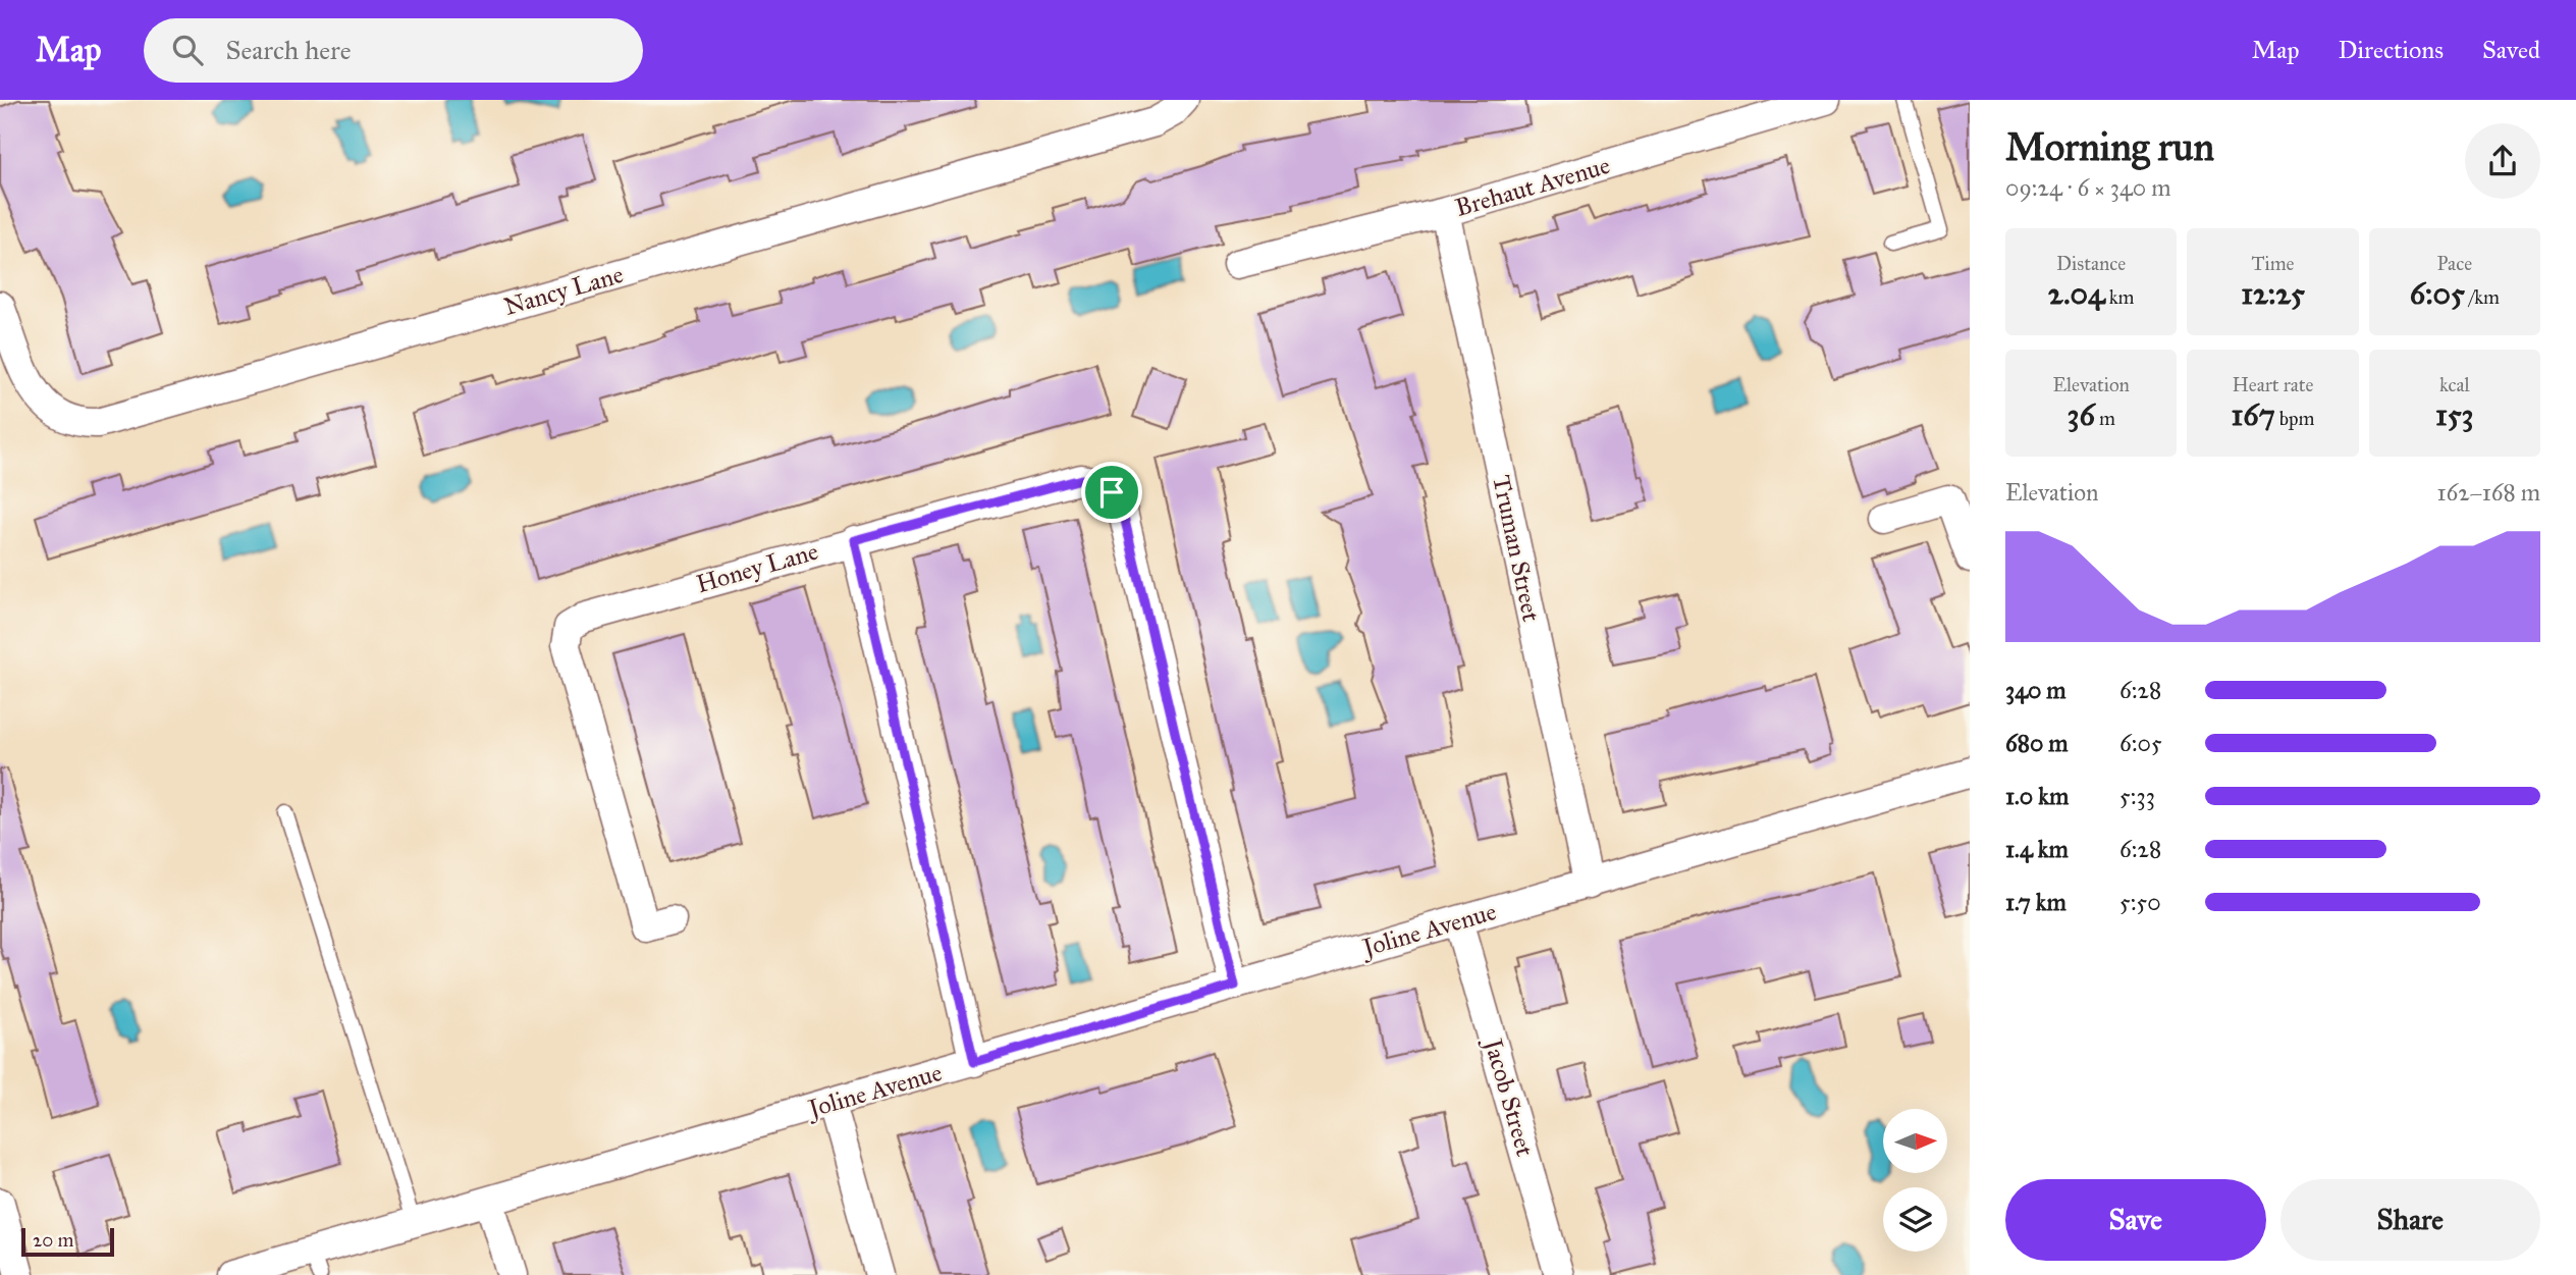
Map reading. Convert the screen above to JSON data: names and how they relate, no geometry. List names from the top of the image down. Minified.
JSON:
{"streets":{"street":["Brehaut Avenue","Nancy Lane","Truman Street","Honey Lane","Joline Avenue","Jacob Street"]},"crossings":[["Brehaut Avenue","Truman Street"],["Truman Street","Joline Avenue"],["Honey Lane","Joline Avenue"],["Joline Avenue","Jacob Street"]],"scale_bar":"20 m","north":"right","page":{"header":"Map","search":"Search here","nav":["Map","Directions","Saved"],"heading":["Morning run","09:24 · 6 × 340 m"],"stats":[["Distance","2.04 km"],["Time","12:25"],["Pace","6:05 /km"],["Elevation","36 m"],["Heart rate","167 bpm"],["kcal","153"]],"chart":["Elevation","162–168 m"],"list":[{"name":"340 m","note":"6:28"},{"name":"680 m","note":"6:05"},{"name":"1.0 km","note":"5:33"},{"name":"1.4 km","note":"6:28"},{"name":"1.7 km","note":"5:50"}],"buttons":["Save","Share"],"scale":"20 m"}}
